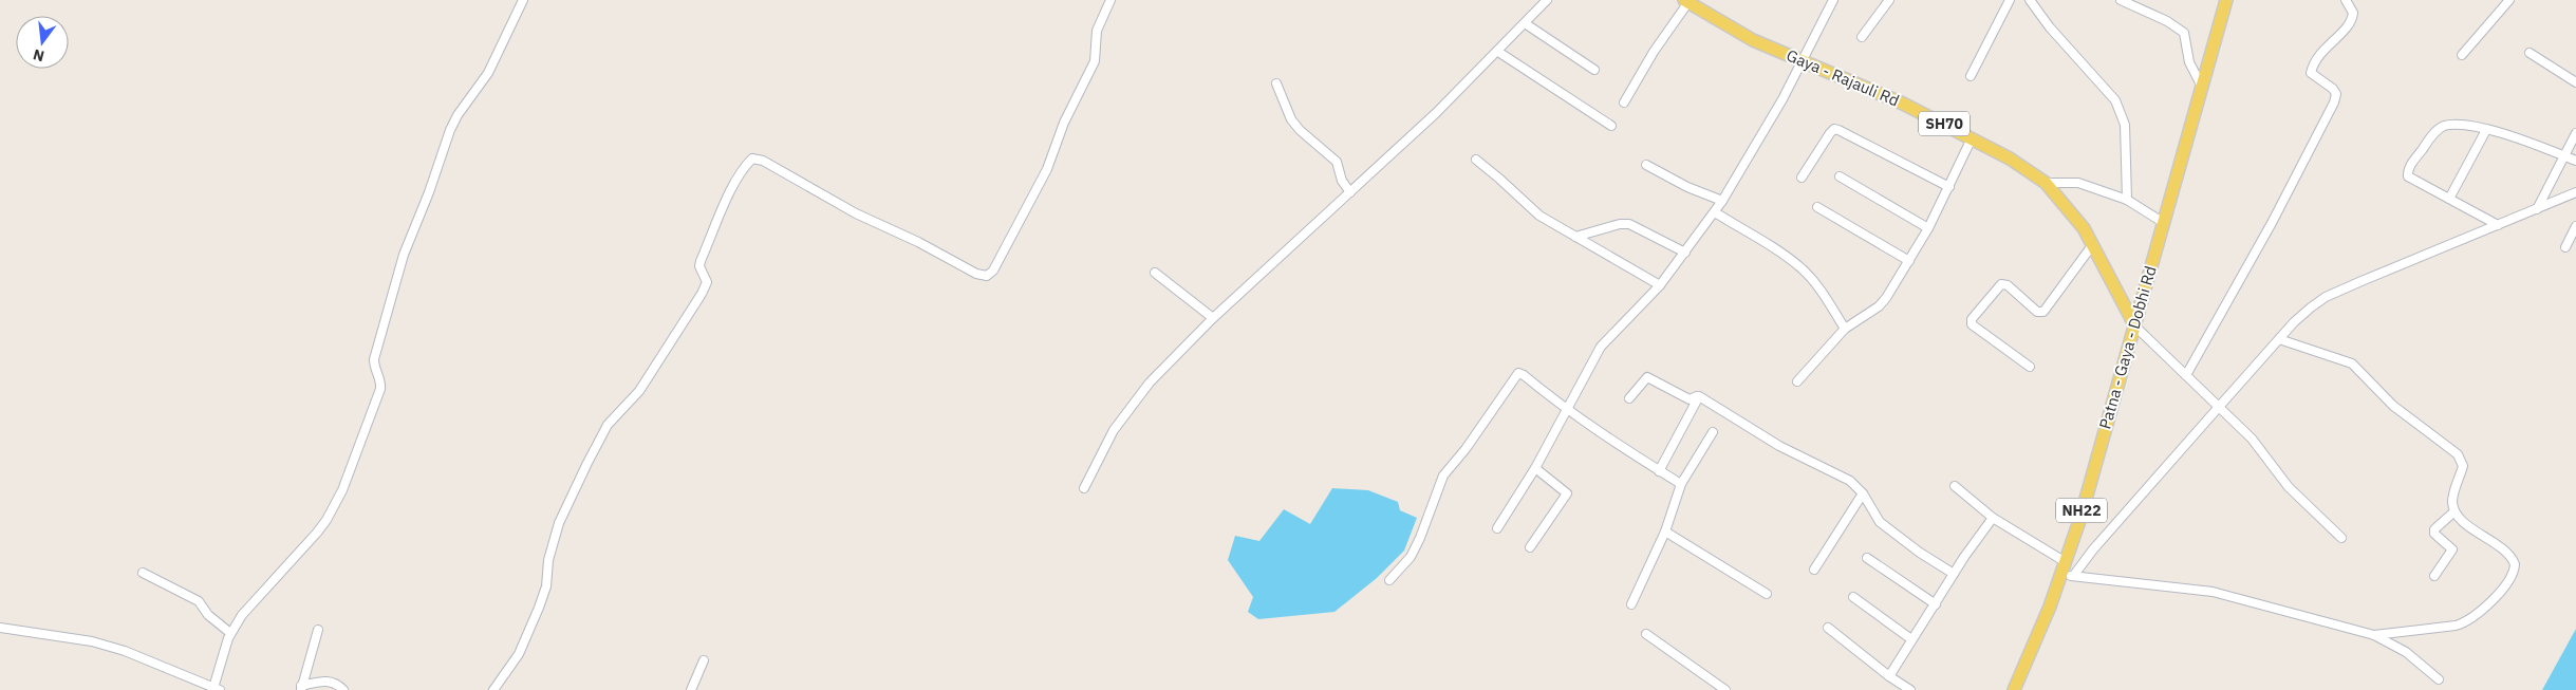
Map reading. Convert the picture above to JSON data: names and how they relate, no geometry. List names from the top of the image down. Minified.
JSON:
{"streets":{"main road":["Gaya - Rajauli Rd","SH70","Patna - Gaya - Dobhi Rd","NH22"]},"crossings":[["Gaya - Rajauli Rd","Patna - Gaya - Dobhi Rd"]],"north":"bottom"}
